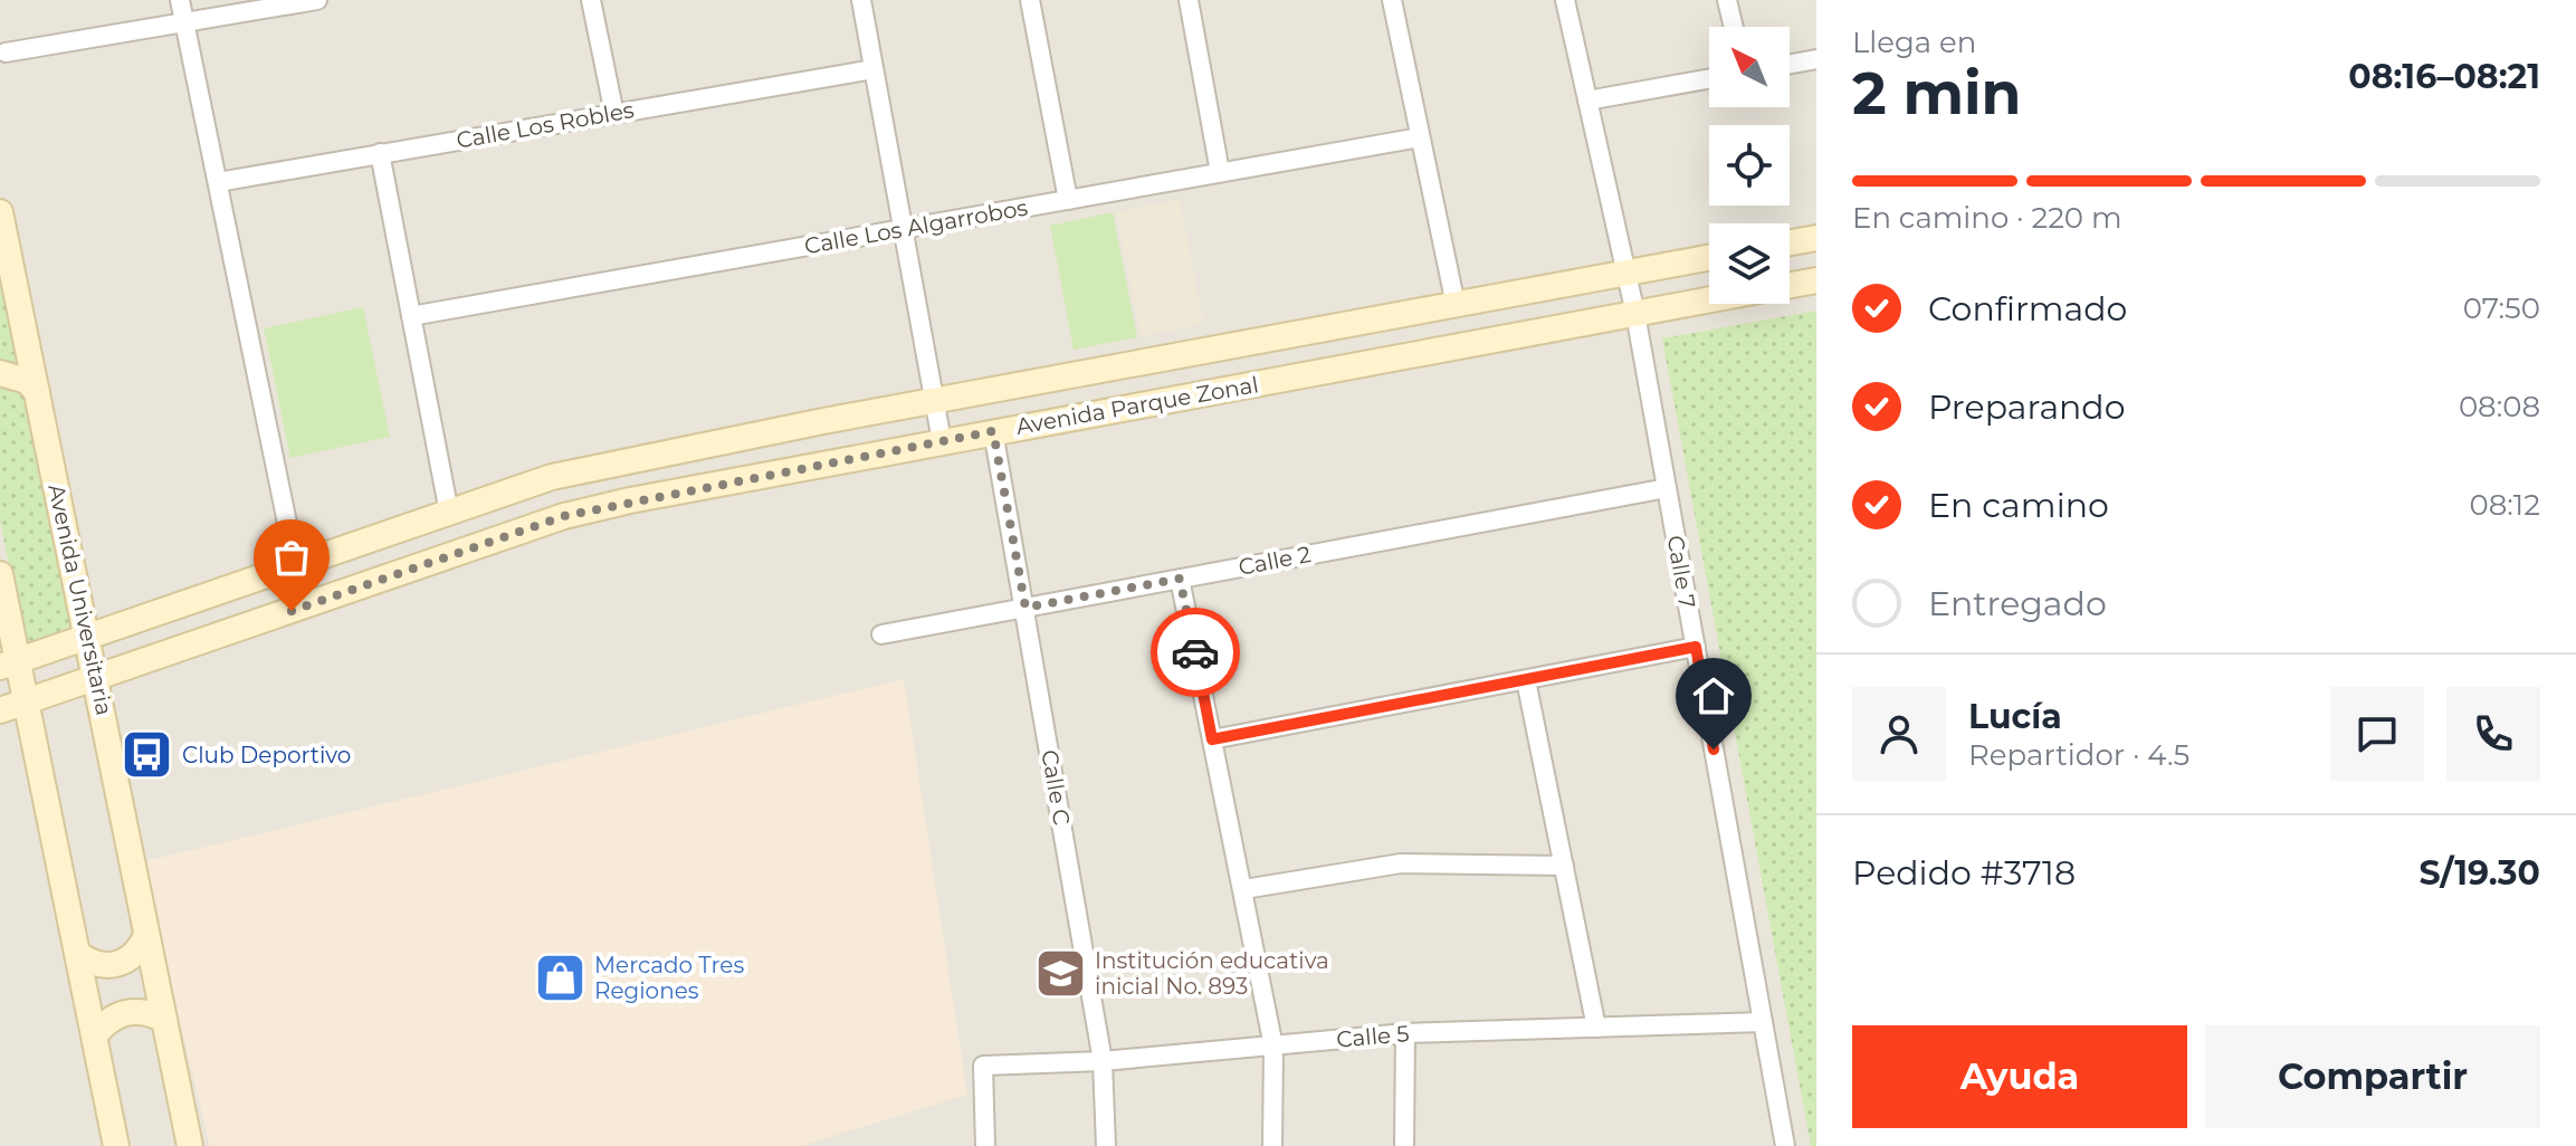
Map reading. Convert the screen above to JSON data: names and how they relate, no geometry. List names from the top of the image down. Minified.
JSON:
{"streets":{"main road":["Avenida Parque Zonal","Avenida Universitaria"],"street":["Calle Los Robles","Calle Los Algarrobos","Calle 2","Calle 7","Calle C","Calle 5"]},"crossings":[["Avenida Parque Zonal","Calle 7"],["Avenida Parque Zonal","Avenida Universitaria"],["Avenida Parque Zonal","Calle C"],["Calle 2","Calle 7"],["Calle 2","Calle C"],["Calle 7","Calle 5"],["Calle C","Calle 5"]],"places":{"bus stop":["Club Deportivo"],"school or university":["Institución educativa inicial No. 893"],"shop":["Mercado Tres Regiones"]},"north":"top left","page":{"heading":["2 min","Llega en","08:16–08:21"],"panel":["Lucía","Repartidor · 4.5","Pedido #3718","S/19.30"],"bar":"En camino · 220 m","list":[["Confirmado","07:50"],["Preparando","08:08"],["En camino","08:12"],"Entregado"],"buttons":["Ayuda","Compartir"]}}
